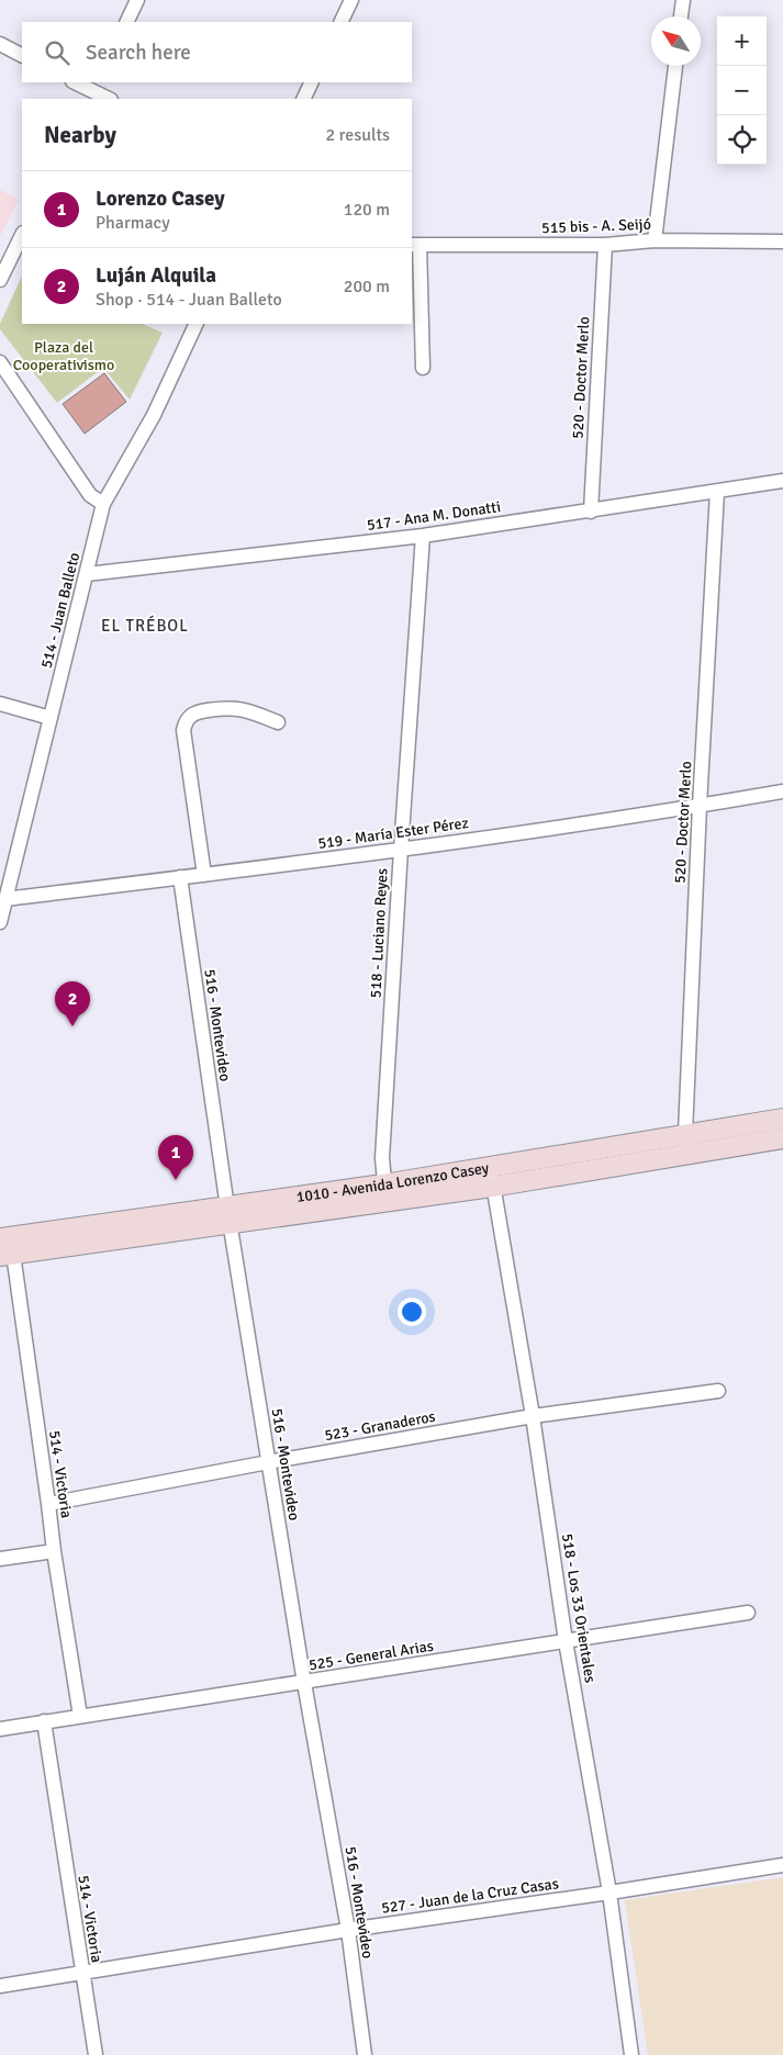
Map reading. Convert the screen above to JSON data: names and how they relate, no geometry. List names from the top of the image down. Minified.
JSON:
{"streets":{"main road":["1010 - Avenida Lorenzo Casey"],"street":["515 bis - A. Seijó","520 - Doctor Merlo","517 - Ana M. Donatti","514 - Juan Balleto","519 - María Ester Pérez","518 - Luciano Reyes","516 - Montevideo","523 - Granaderos","514 - Victoria","518 - Los 33 Orientales","525 - General Arias","527 - Juan de la Cruz Casas"]},"crossings":[["515 bis - A. Seijó","520 - Doctor Merlo"],["520 - Doctor Merlo","517 - Ana M. Donatti"],["520 - Doctor Merlo","519 - María Ester Pérez"],["520 - Doctor Merlo","1010 - Avenida Lorenzo Casey"],["517 - Ana M. Donatti","514 - Juan Balleto"],["517 - Ana M. Donatti","518 - Luciano Reyes"],["514 - Juan Balleto","519 - María Ester Pérez"],["519 - María Ester Pérez","518 - Luciano Reyes"],["519 - María Ester Pérez","516 - Montevideo"],["518 - Luciano Reyes","1010 - Avenida Lorenzo Casey"],["516 - Montevideo","1010 - Avenida Lorenzo Casey"],["516 - Montevideo","523 - Granaderos"],["516 - Montevideo","525 - General Arias"],["516 - Montevideo","527 - Juan de la Cruz Casas"],["1010 - Avenida Lorenzo Casey","514 - Victoria"],["1010 - Avenida Lorenzo Casey","518 - Los 33 Orientales"],["523 - Granaderos","514 - Victoria"],["523 - Granaderos","518 - Los 33 Orientales"],["514 - Victoria","525 - General Arias"],["514 - Victoria","527 - Juan de la Cruz Casas"],["518 - Los 33 Orientales","525 - General Arias"],["518 - Los 33 Orientales","527 - Juan de la Cruz Casas"]],"districts":["EL TRÉBOL"],"parks":["Plaza del Cooperativismo"],"north":"top left","page":{"map_buttons":["+","−"],"search":"Search here","heading":["Nearby","2 results"],"list":[{"mark":"1","name":"Lorenzo Casey","note":"Pharmacy","value":"120 m"},{"mark":"2","name":"Luján Alquila","note":"Shop · 514 - Juan Balleto","value":"200 m"}],"pins":["2","1"]}}
